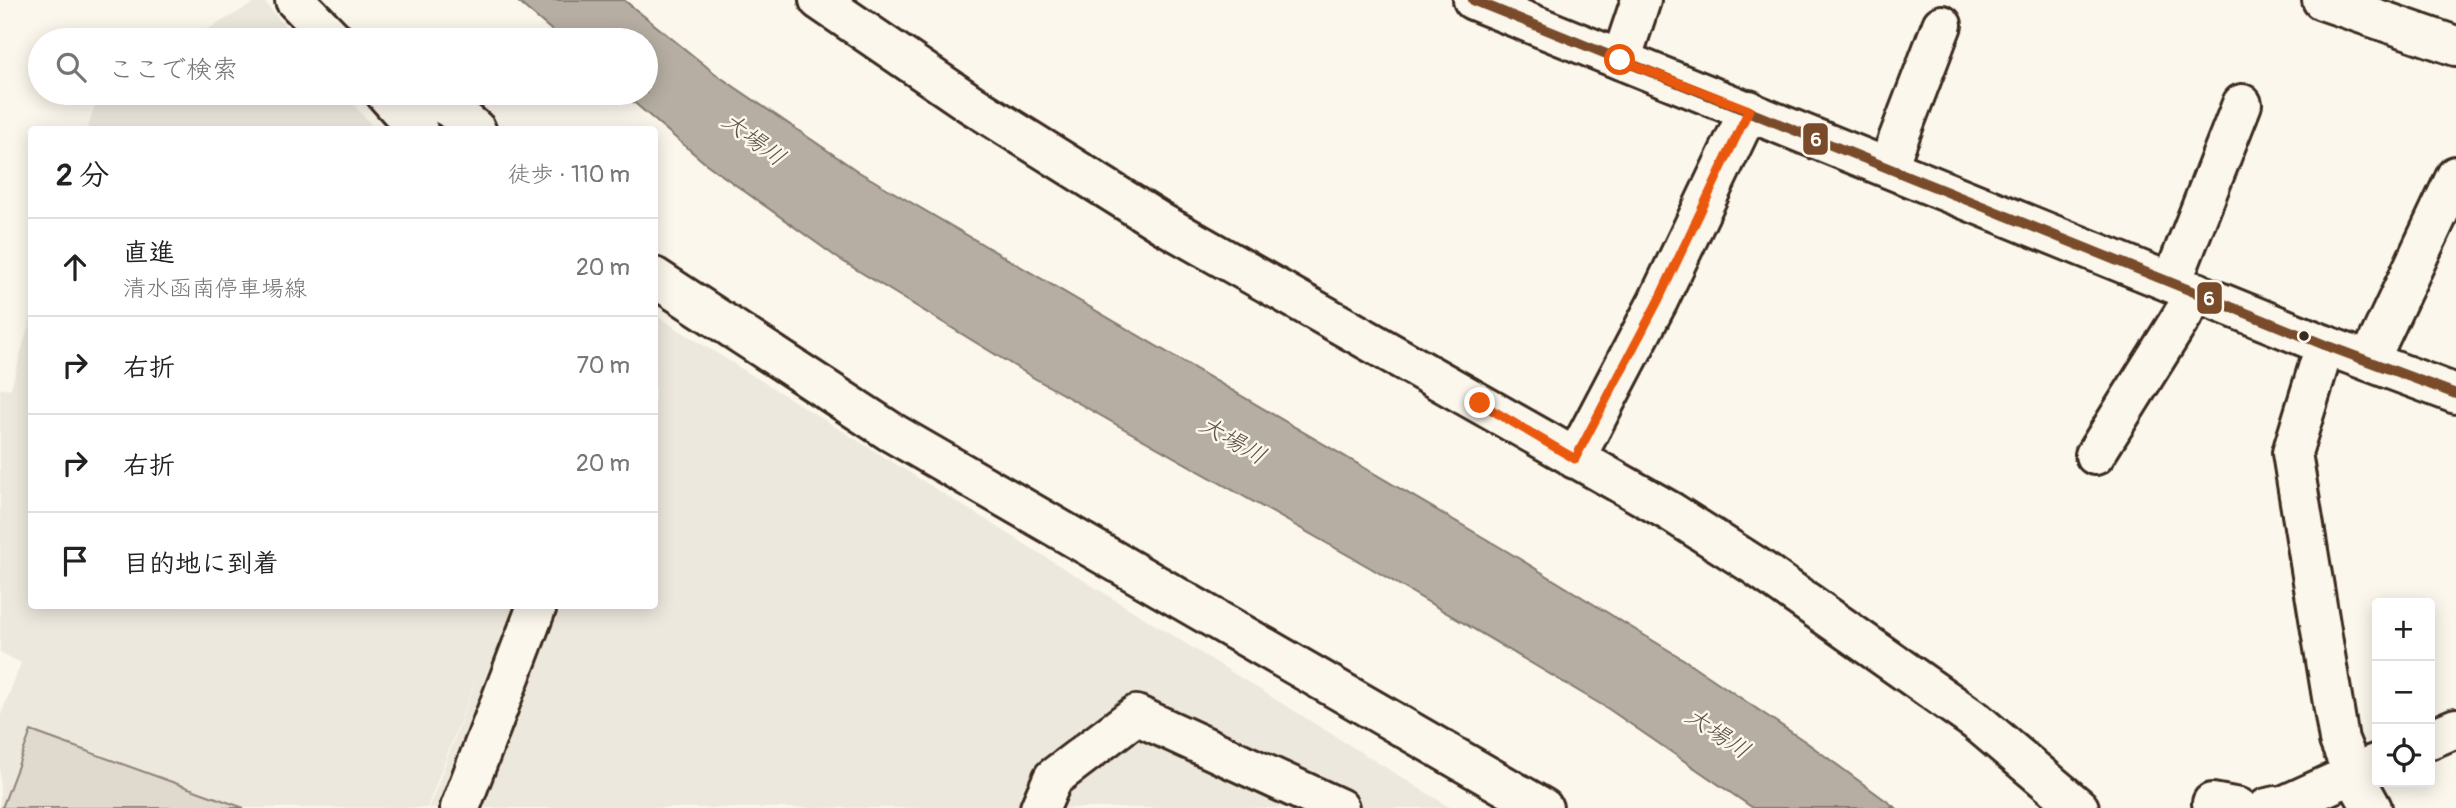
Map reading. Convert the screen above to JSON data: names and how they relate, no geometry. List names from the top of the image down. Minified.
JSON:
{"water":["大場川"],"lines":["transit line 6"],"page":{"search":"ここで検索","heading":["2 分","徒歩 · 110 m"],"list":[["直進","清水函南停車場線","20 m"],["右折","70 m"],["右折","20 m"],"目的地に到着"],"map_buttons":["+","−"]}}
